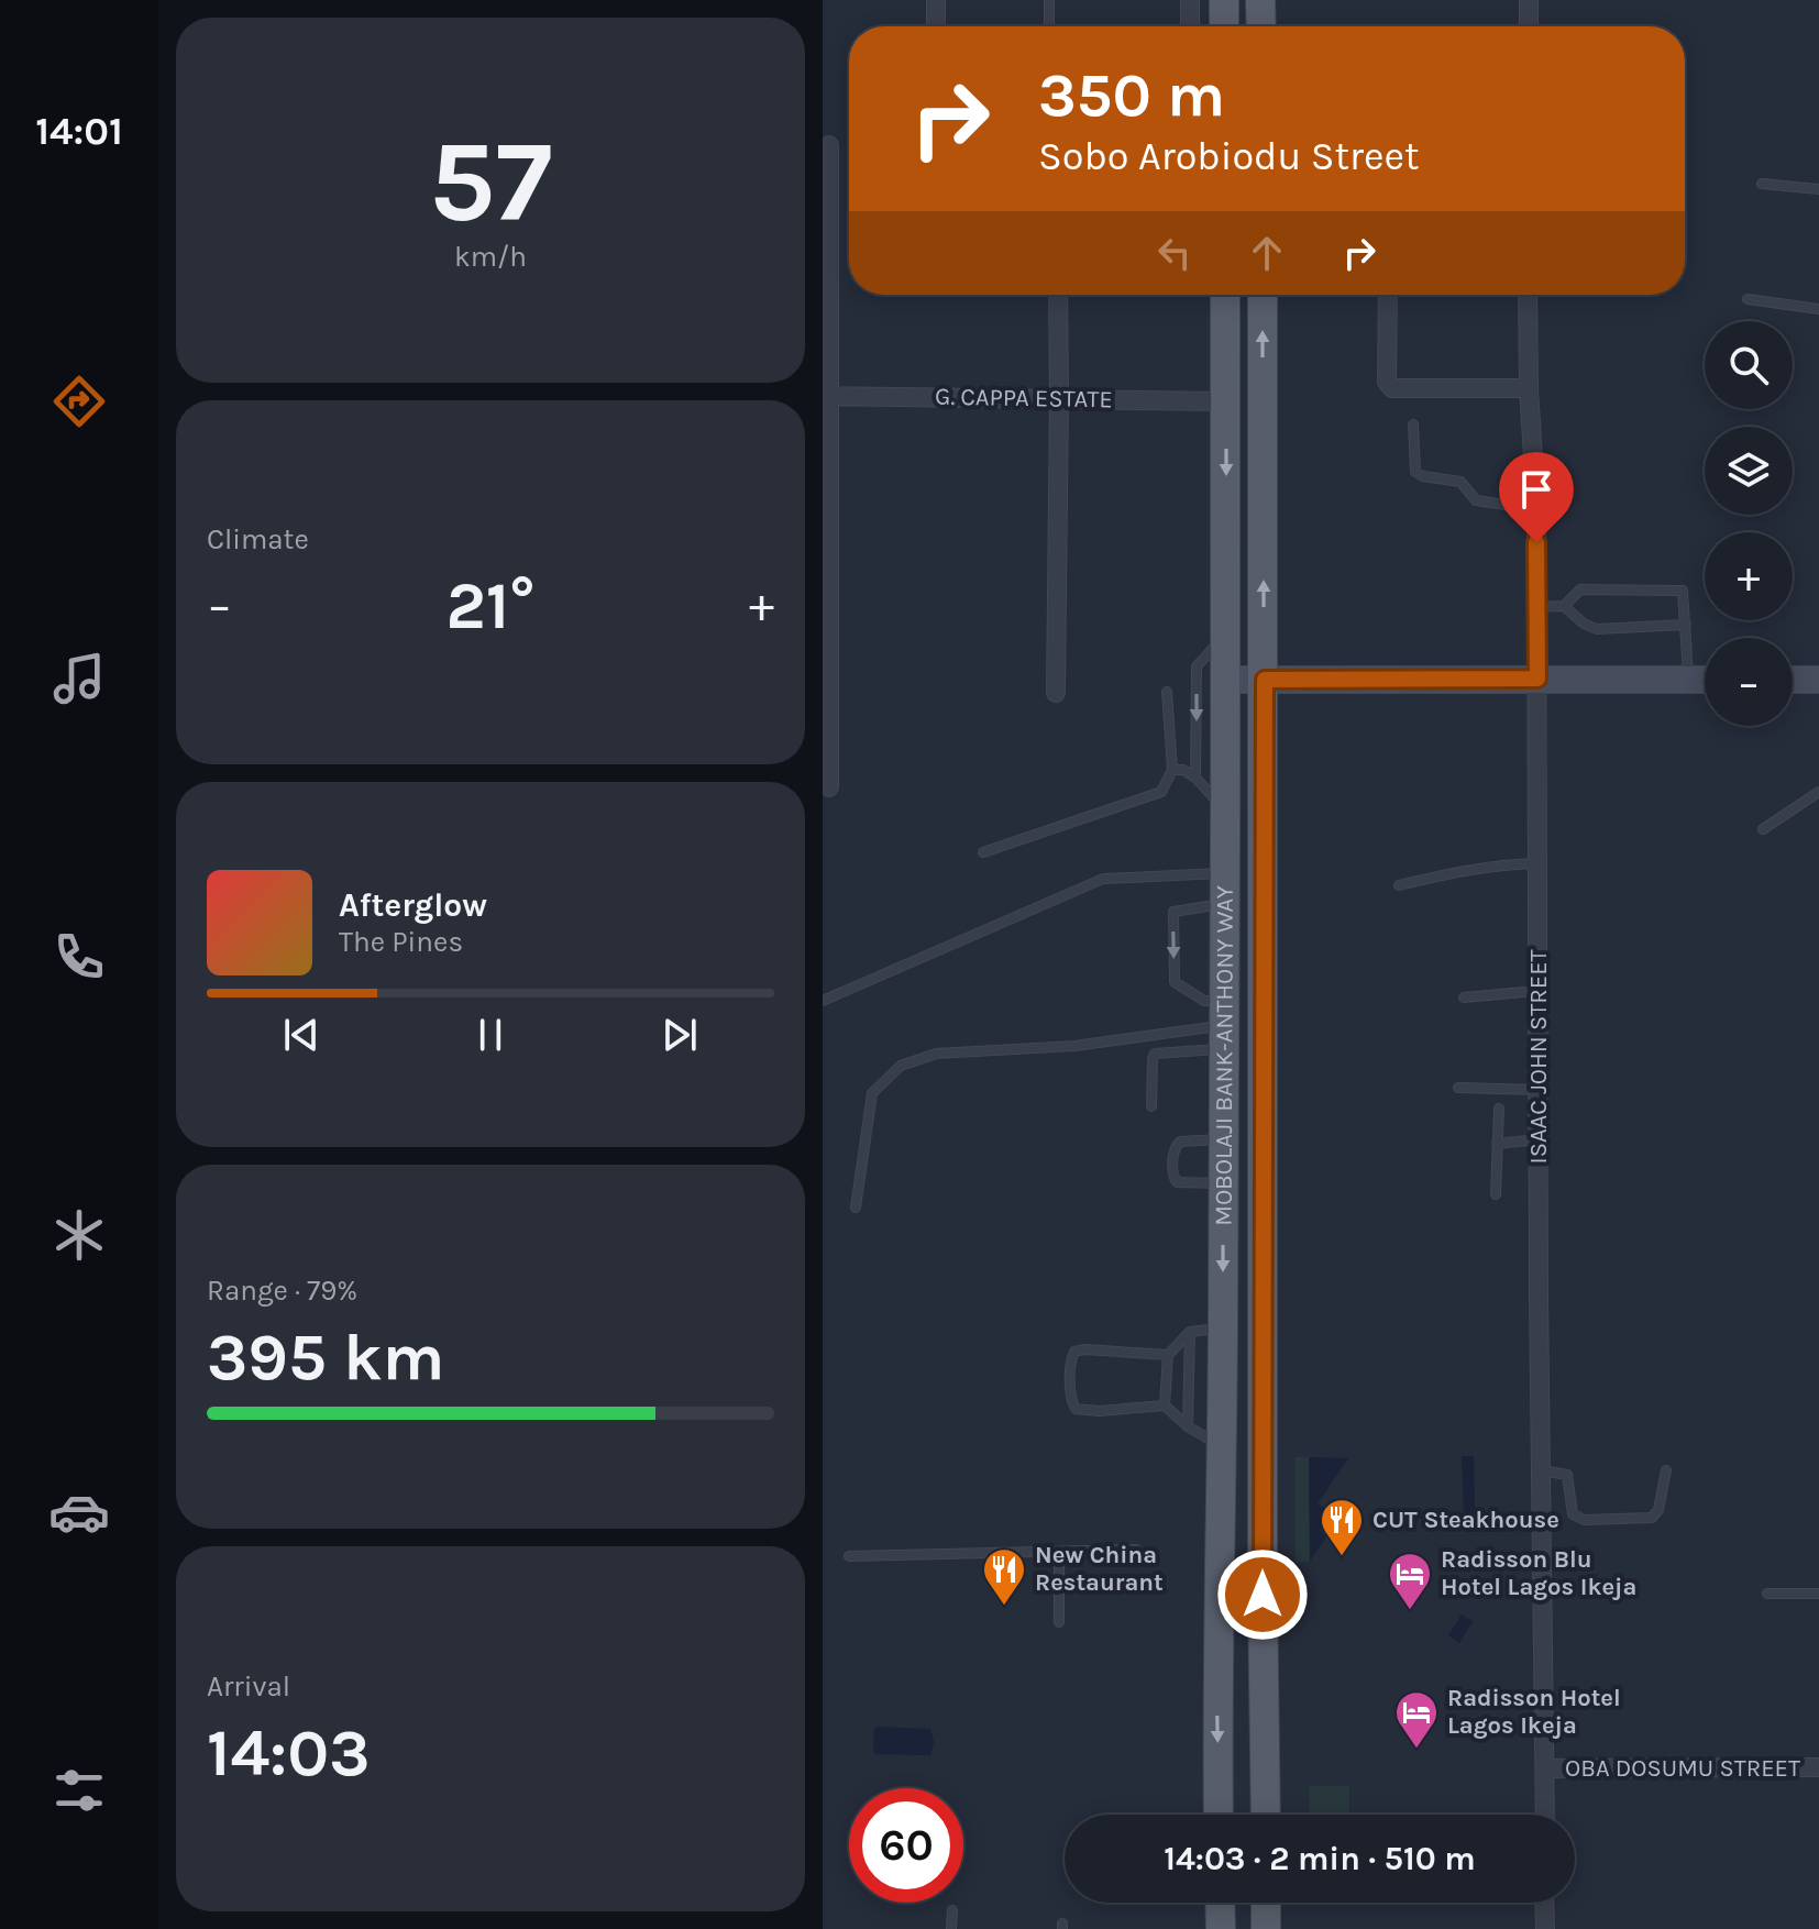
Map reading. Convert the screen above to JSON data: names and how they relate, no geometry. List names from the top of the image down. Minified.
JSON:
{"streets":{"main road":["MOBOLAJI BANK-ANTHONY WAY"],"street":["G. CAPPA ESTATE","ISAAC JOHN STREET","OBA DOSUMU STREET"]},"crossings":[["G. CAPPA ESTATE","MOBOLAJI BANK-ANTHONY WAY"],["ISAAC JOHN STREET","OBA DOSUMU STREET"]],"places":{"restaurant":["CUT Steakhouse","New China Restaurant"],"hotel":["Radisson Blu Hotel Lagos Ikeja","Radisson Hotel Lagos Ikeja"]},"page":{"tabs":"14:01","tile":[["57","km/h"],"Climate",["Range · 79%","395 km"],["Arrival","14:03"]],"turn":["350 m","Sobo Arobiodu Street"],"map_buttons":["+","−"],"heat":["−","21°","+"],"song":["Afterglow","The Pines"],"limit":"60","trip":"14:03 · 2 min · 510 m"}}
